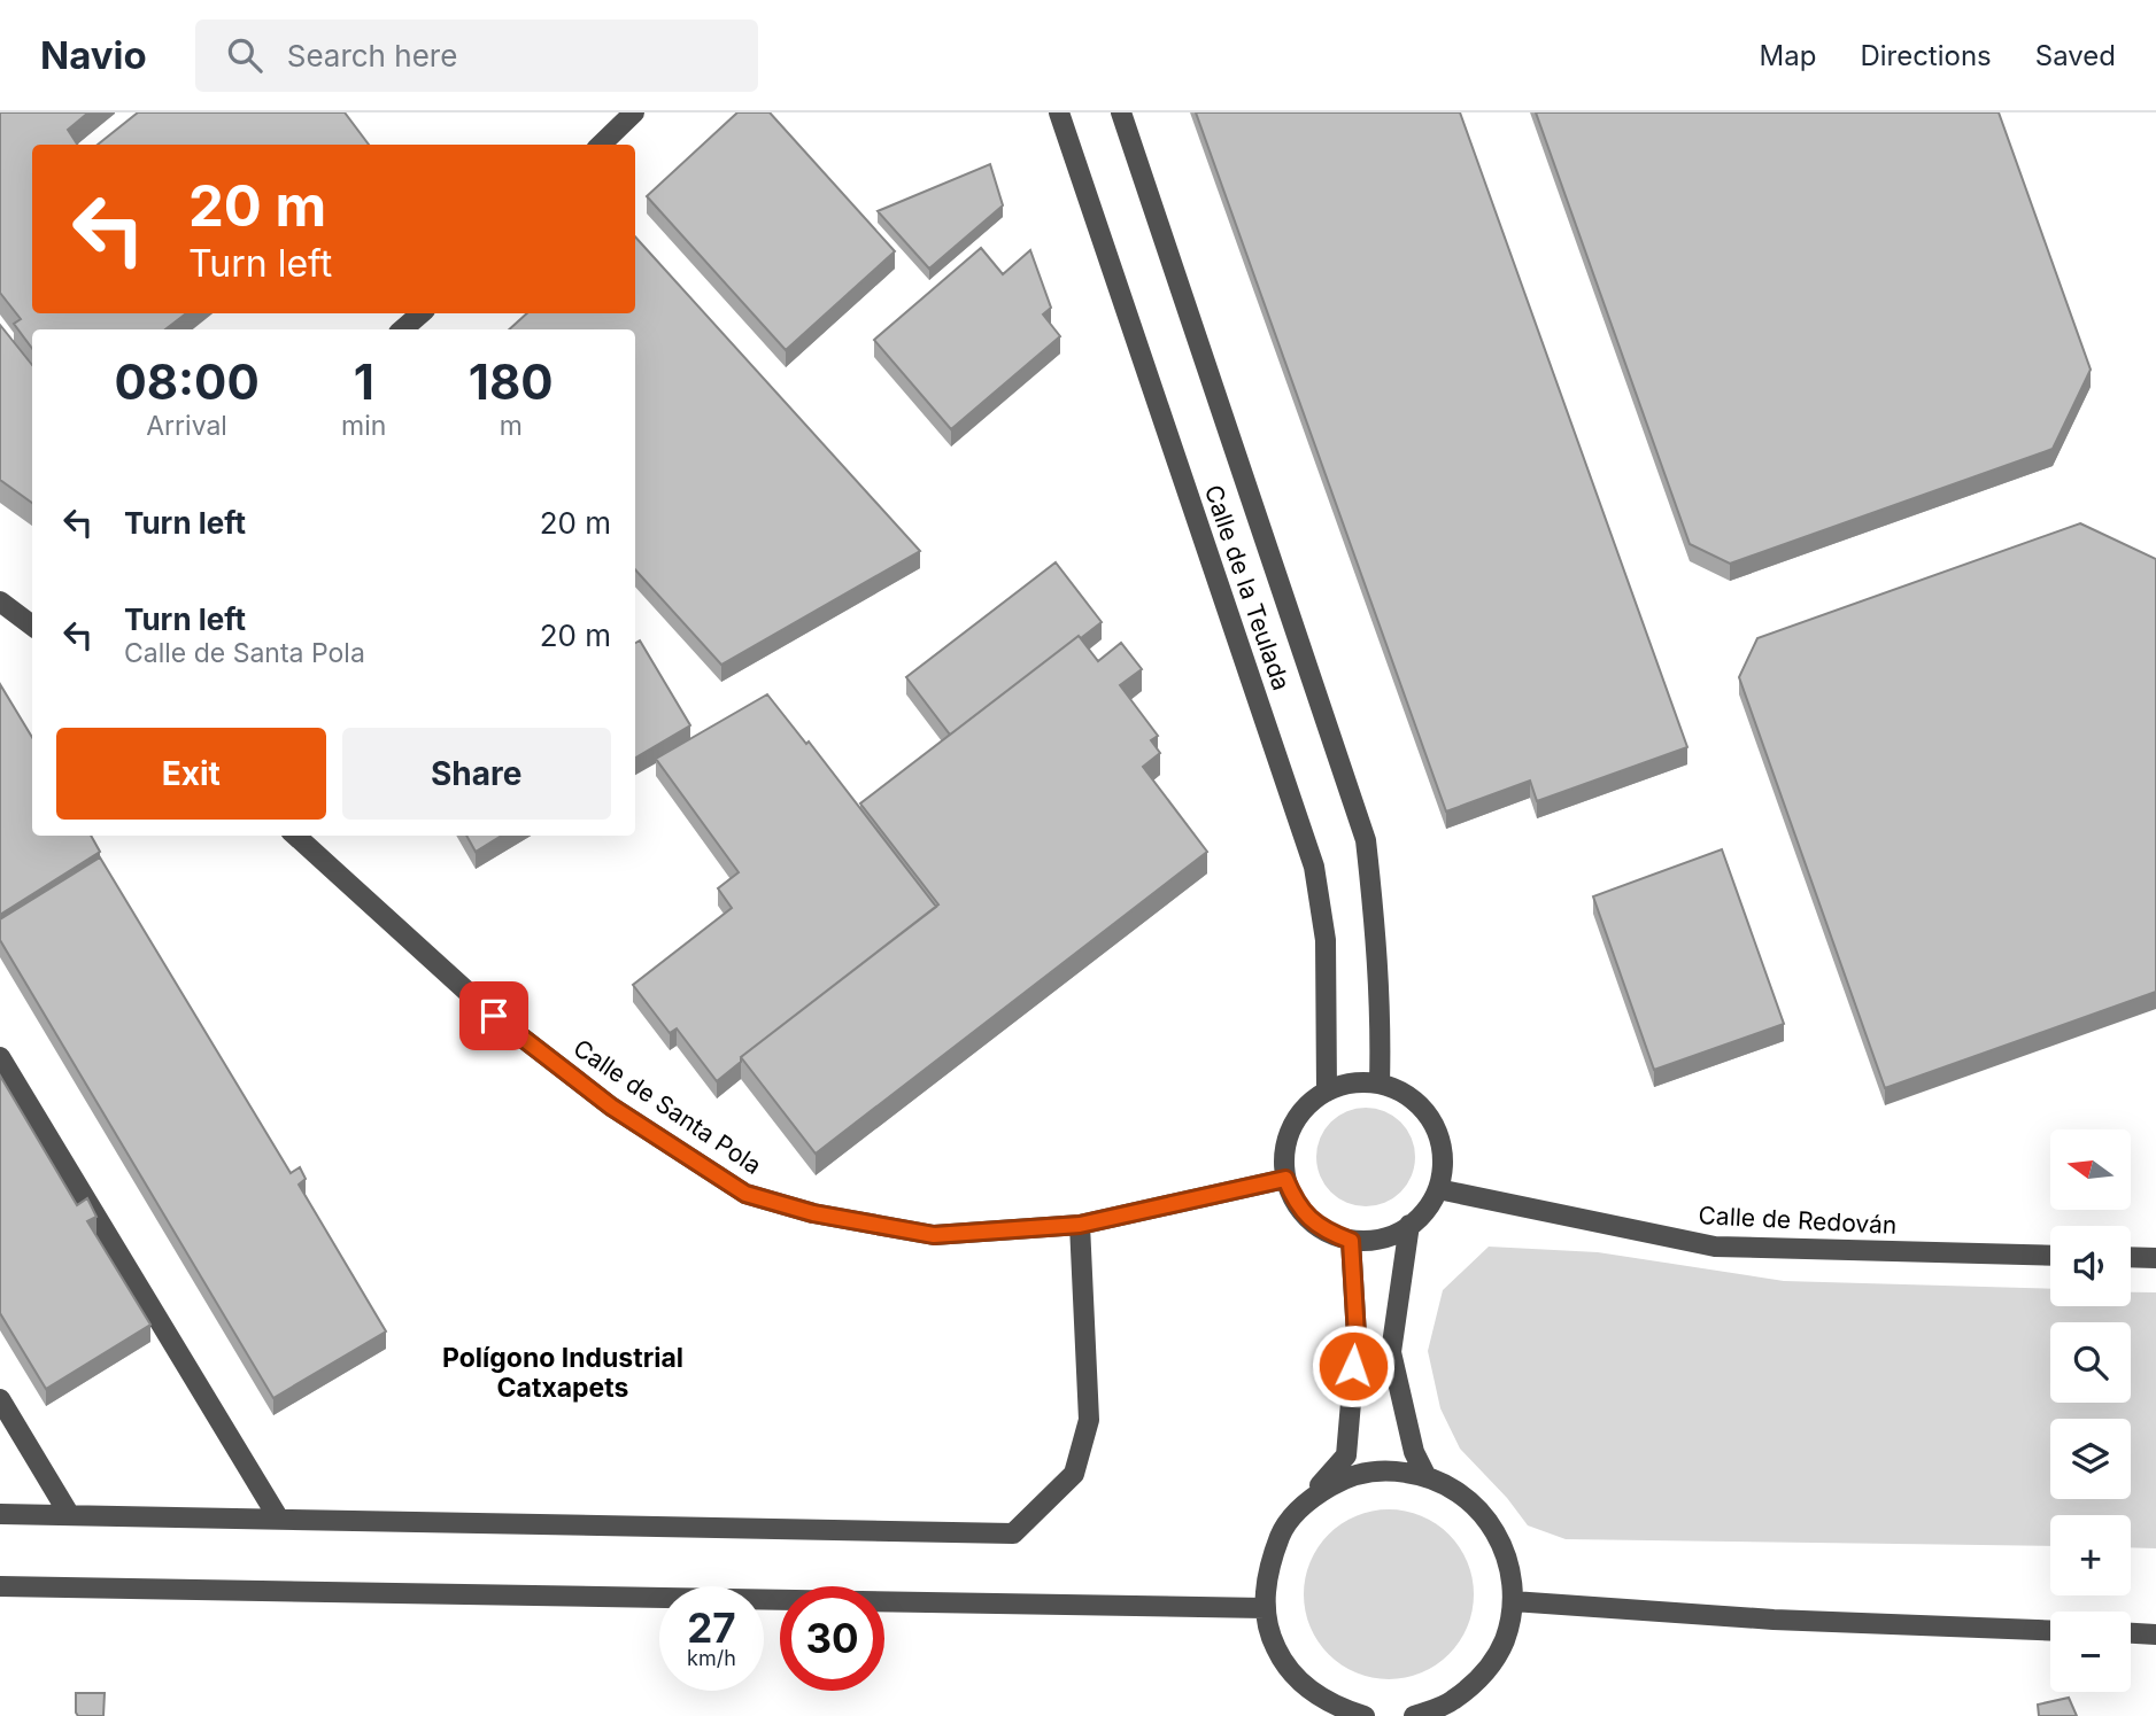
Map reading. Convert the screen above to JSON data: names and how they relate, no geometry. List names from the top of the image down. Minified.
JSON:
{"streets":{"street":["Calle de la Teulada","Calle de Santa Pola","Calle de Redován"]},"crossings":[["Calle de la Teulada","Calle de Santa Pola"],["Calle de la Teulada","Calle de Redován"],["Calle de Santa Pola","Calle de Redován"]],"districts":["Polígono Industrial Catxapets"],"north":"left","page":{"header":"Navio","search":"Search here","nav":["Map","Directions","Saved"],"turn":["20 m","Turn left"],"eta":["08:00","Arrival","1","min","180","m"],"list":[{"name":"Turn left","value":"20 m"},{"name":"Turn left","note":"Calle de Santa Pola","value":"20 m"}],"buttons":["Exit","Share"],"map_buttons":["+","−"],"speed":"27 km/h","limit":"30"}}
